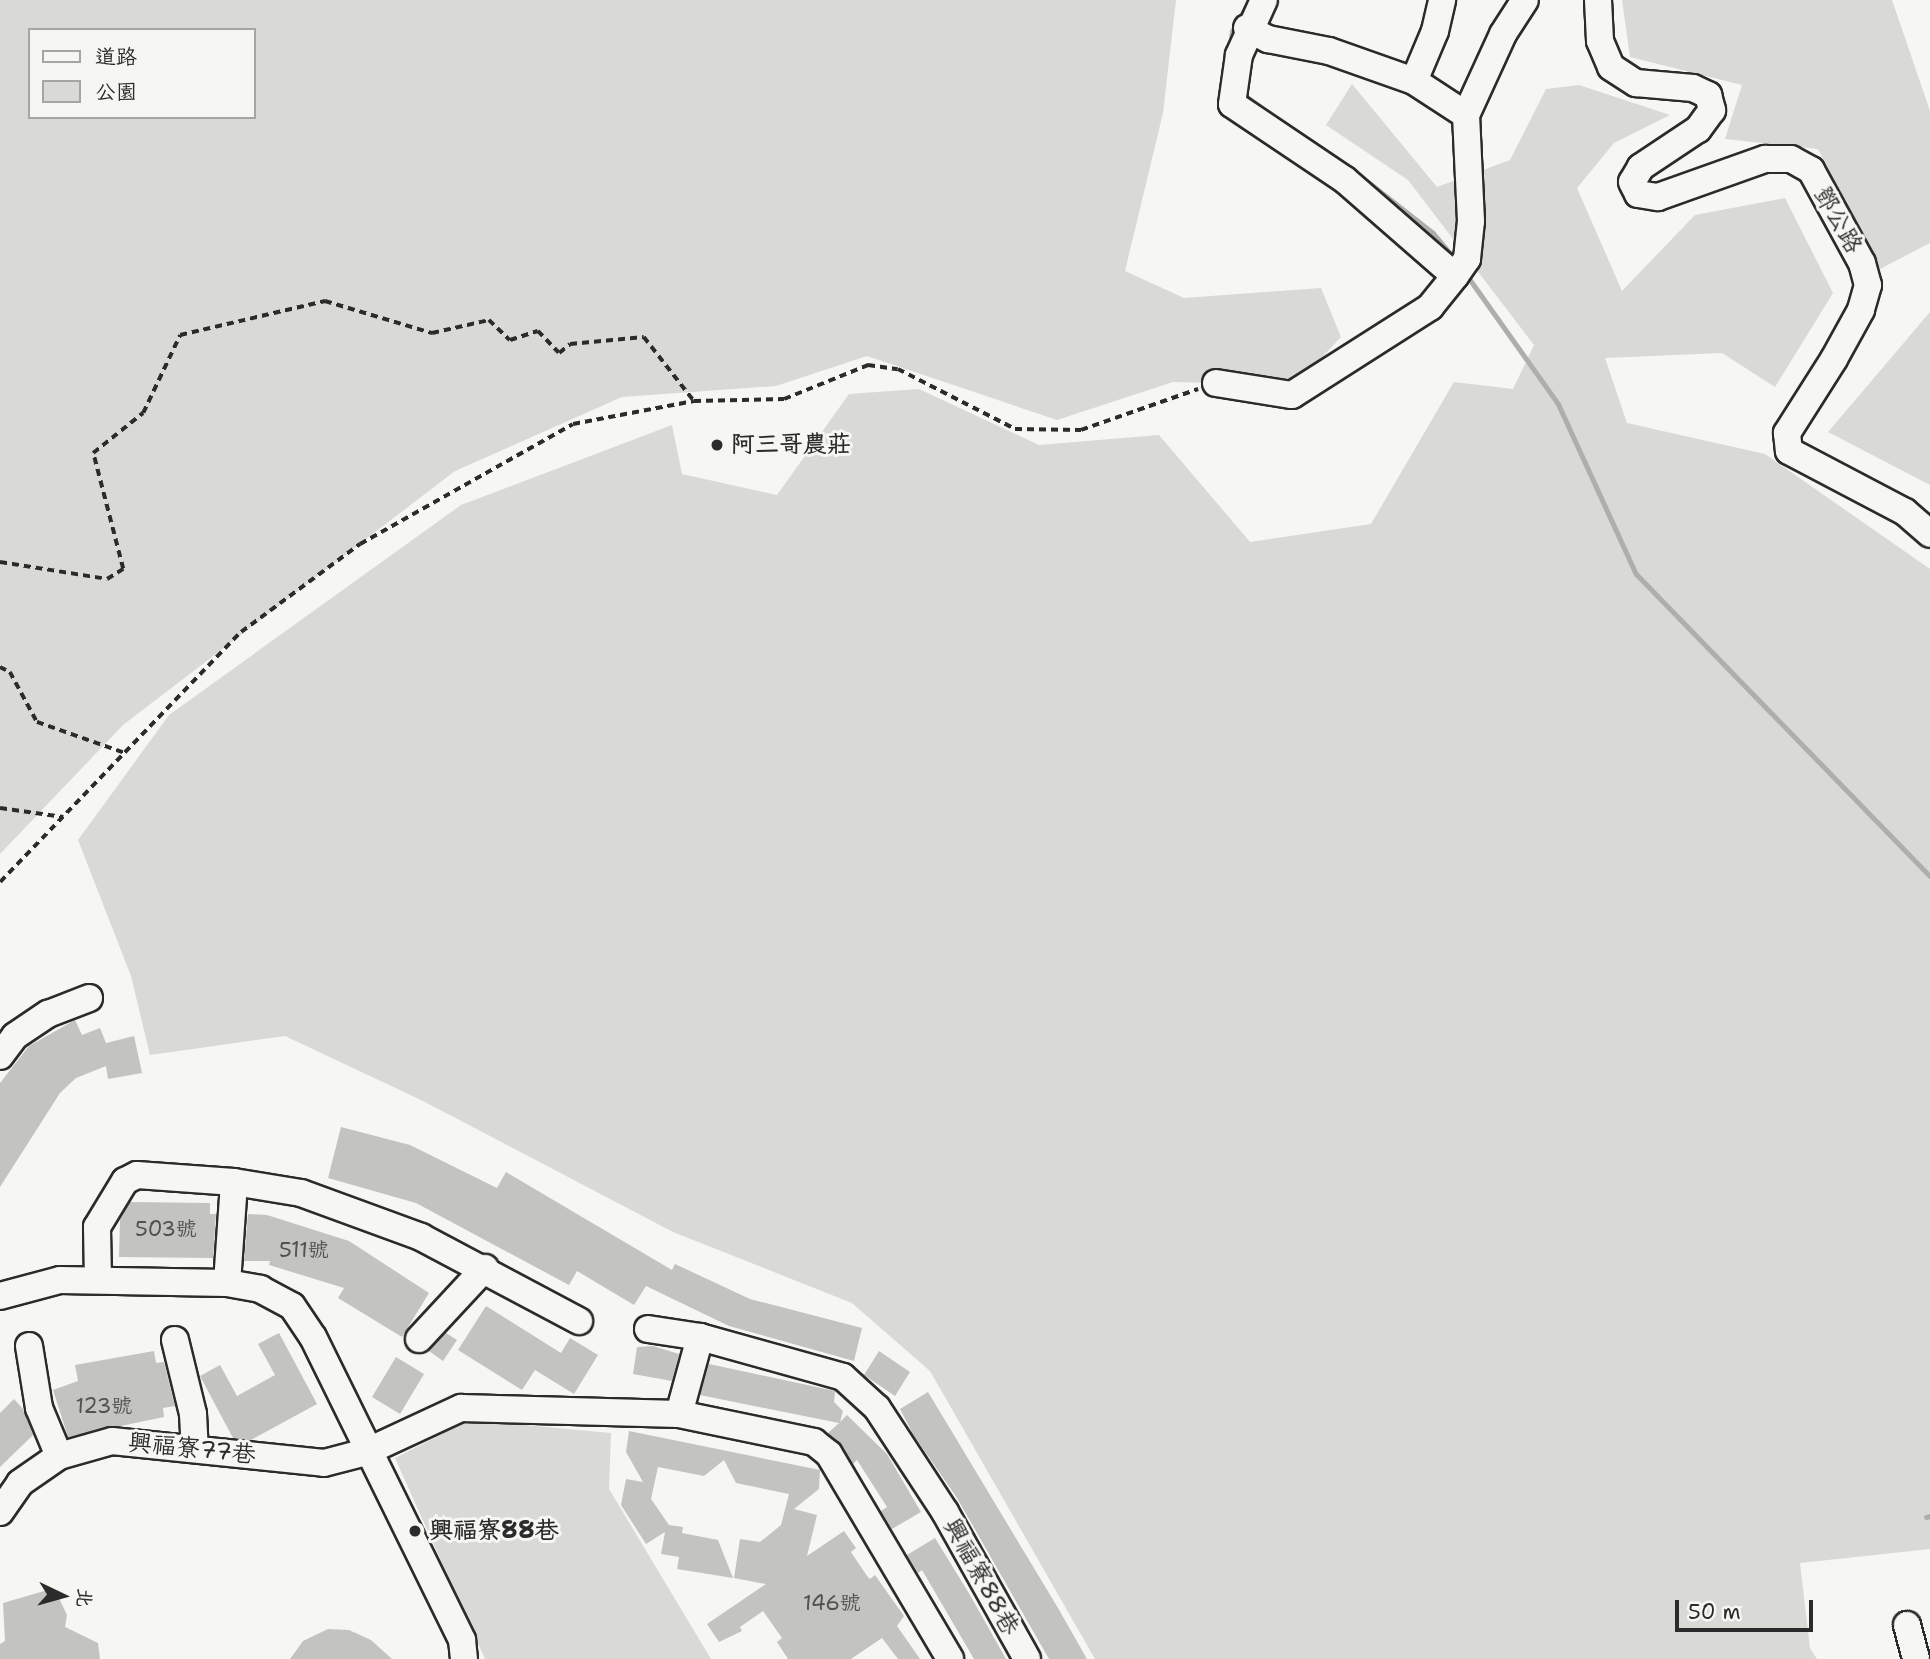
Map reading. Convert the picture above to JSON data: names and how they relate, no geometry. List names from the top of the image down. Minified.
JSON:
{"streets":{"street":["鄧公路","興福寮77巷","興福寮88巷"]},"places":["阿三哥農莊","興福寮88巷"],"house_numbers":["503號","511號","123號","146號"],"legend":["道路","公園"],"scale_bar":"50 m","north":"right"}
